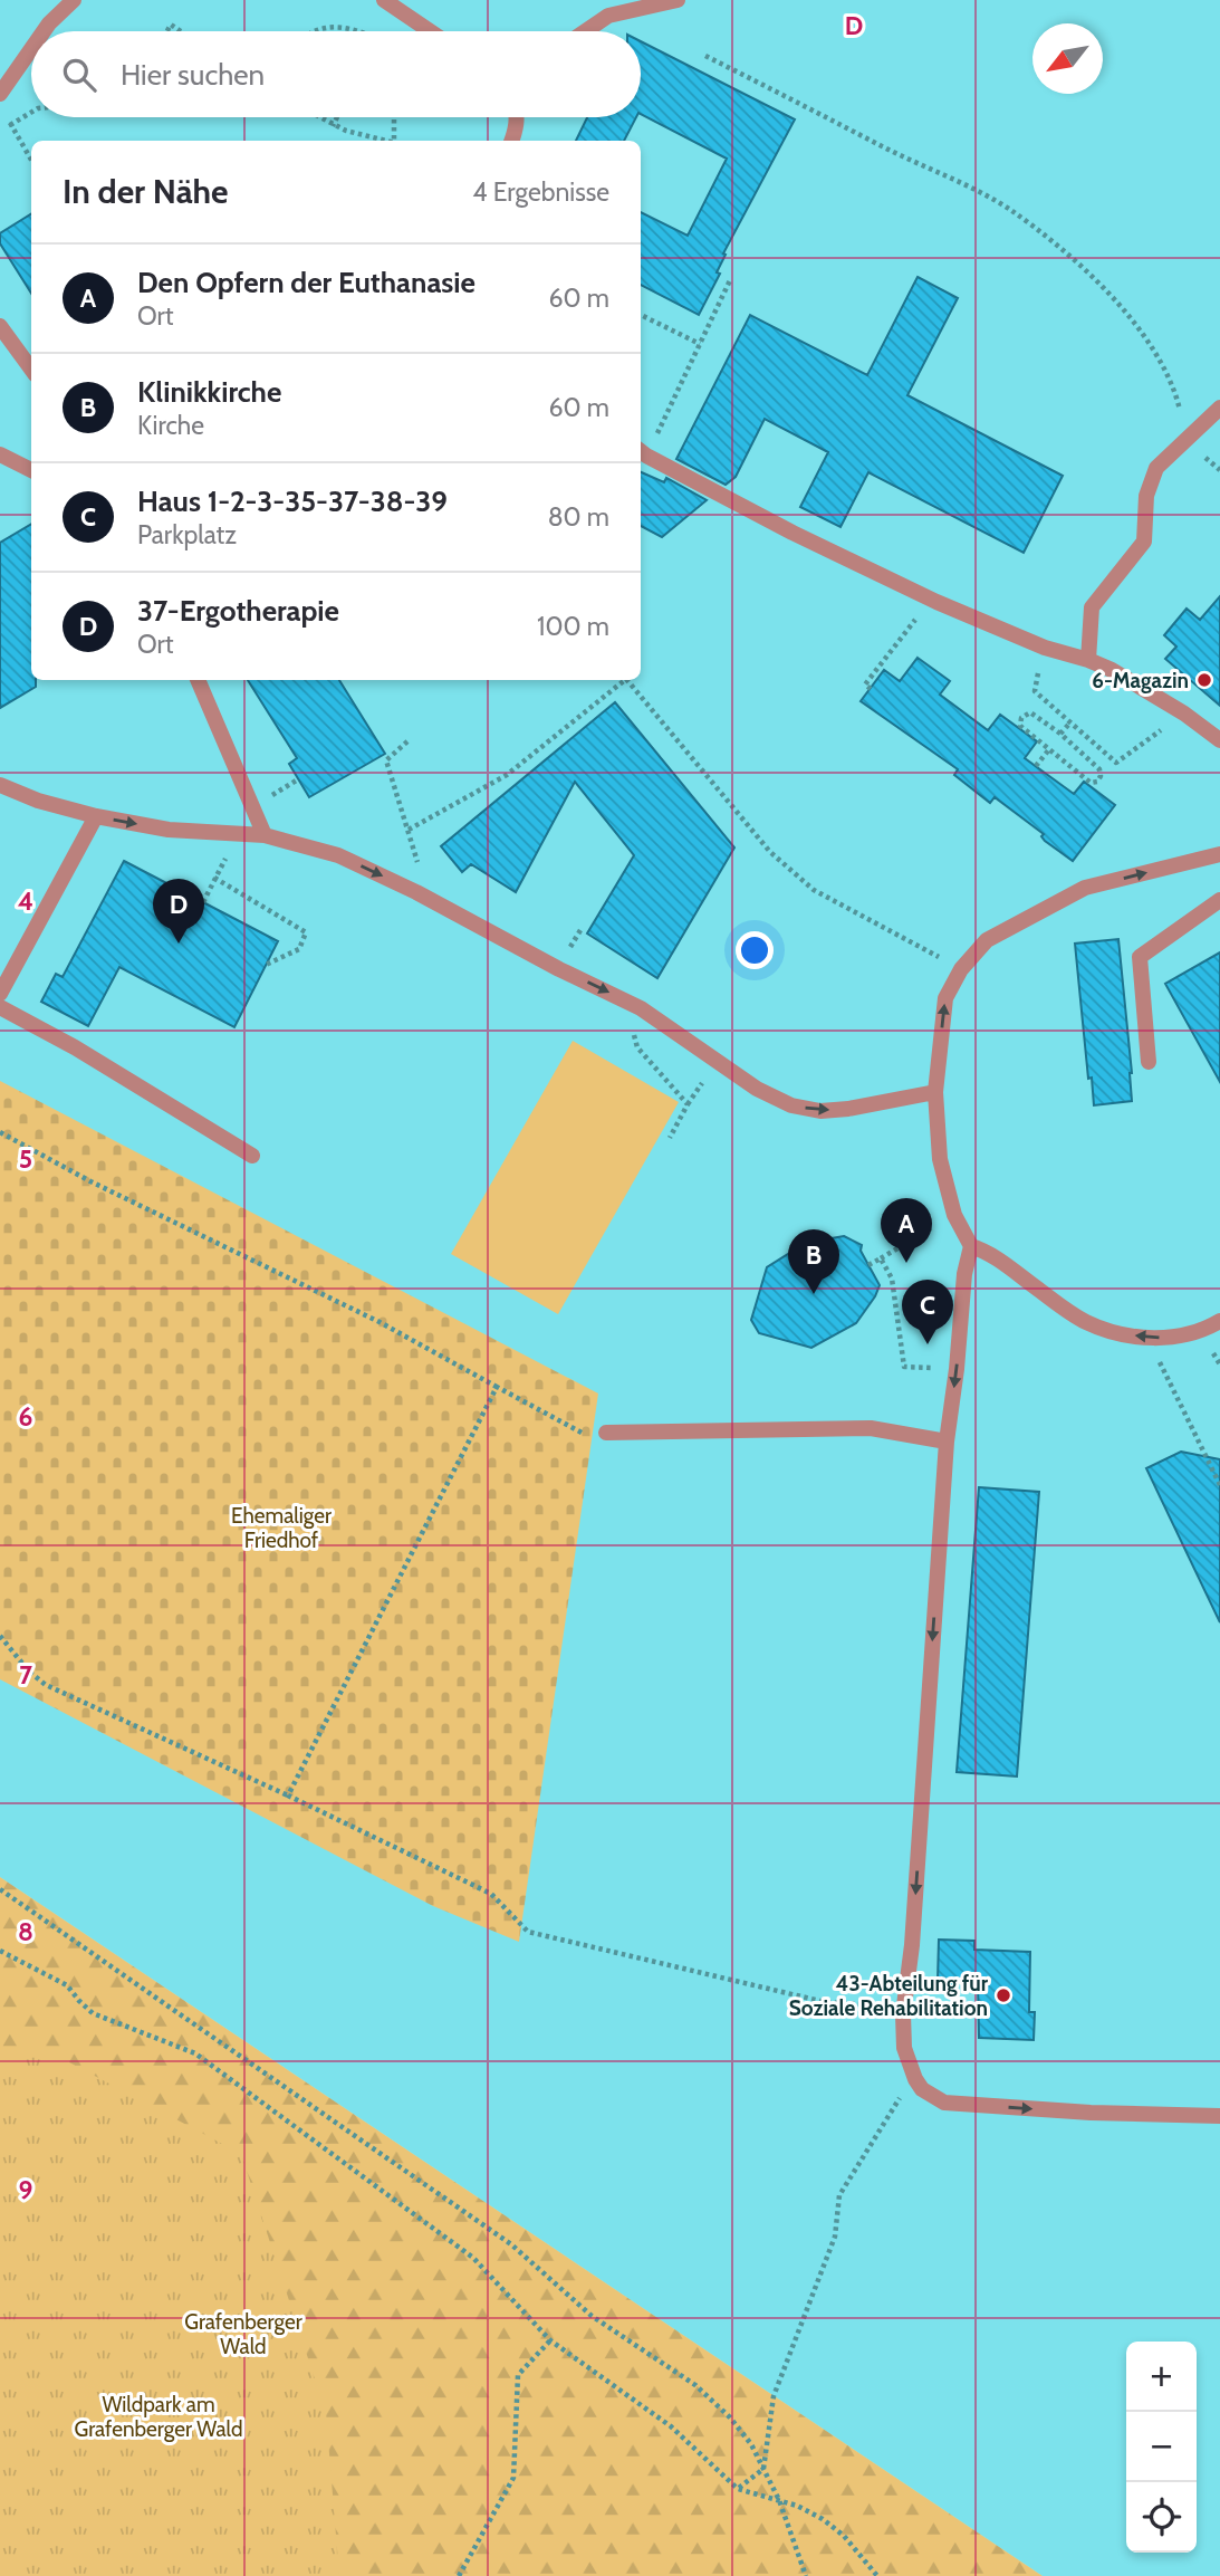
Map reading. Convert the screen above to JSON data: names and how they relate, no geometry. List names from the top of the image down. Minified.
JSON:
{"parks":["Ehemaliger Friedhof","Grafenberger Wald","Wildpark am Grafenberger Wald"],"places":["6-Magazin","43-Abteilung für Soziale Rehabilitation"],"north":"bottom left","page":{"search":"Hier suchen","heading":["In der Nähe","4 Ergebnisse"],"list":[{"mark":"A","name":"Den Opfern der Euthanasie","note":"Ort","value":"60 m"},{"mark":"B","name":"Klinikkirche","note":"Kirche","value":"60 m"},{"mark":"C","name":"Haus 1-2-3-35-37-38-39","note":"Parkplatz","value":"80 m"},{"mark":"D","name":"37-Ergotherapie","note":"Ort","value":"100 m"}],"pins":["D","A","B","C"],"map_buttons":["+","−"]},"grid":{"columns":["D"],"rows":["4","5","6","7","8","9"]}}
